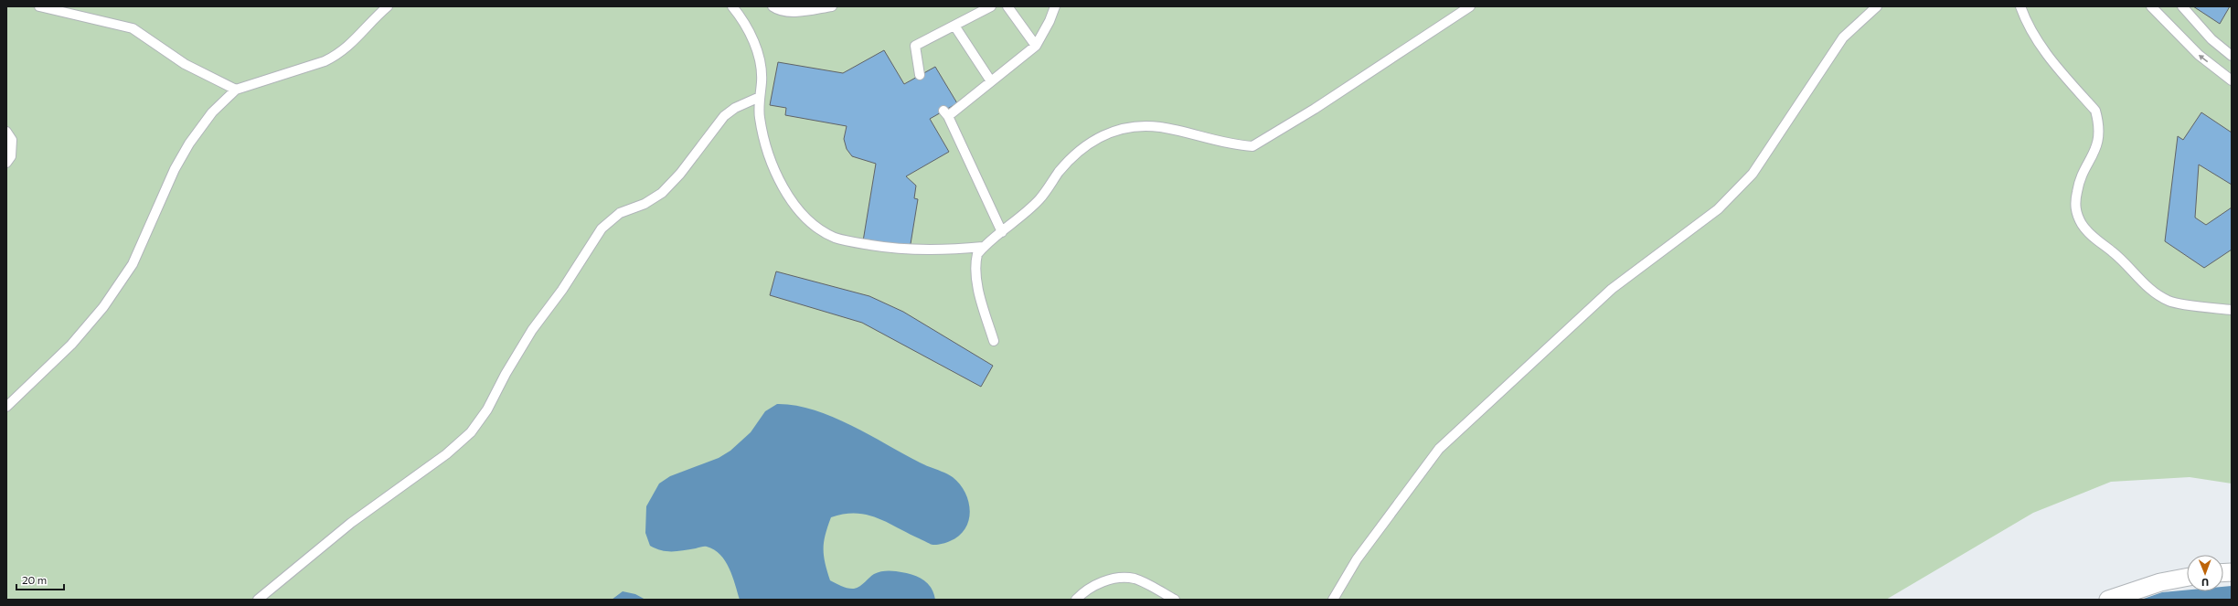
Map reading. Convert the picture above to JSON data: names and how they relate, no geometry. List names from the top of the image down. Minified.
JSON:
{"scale_bar":"20 m","north":"bottom"}
